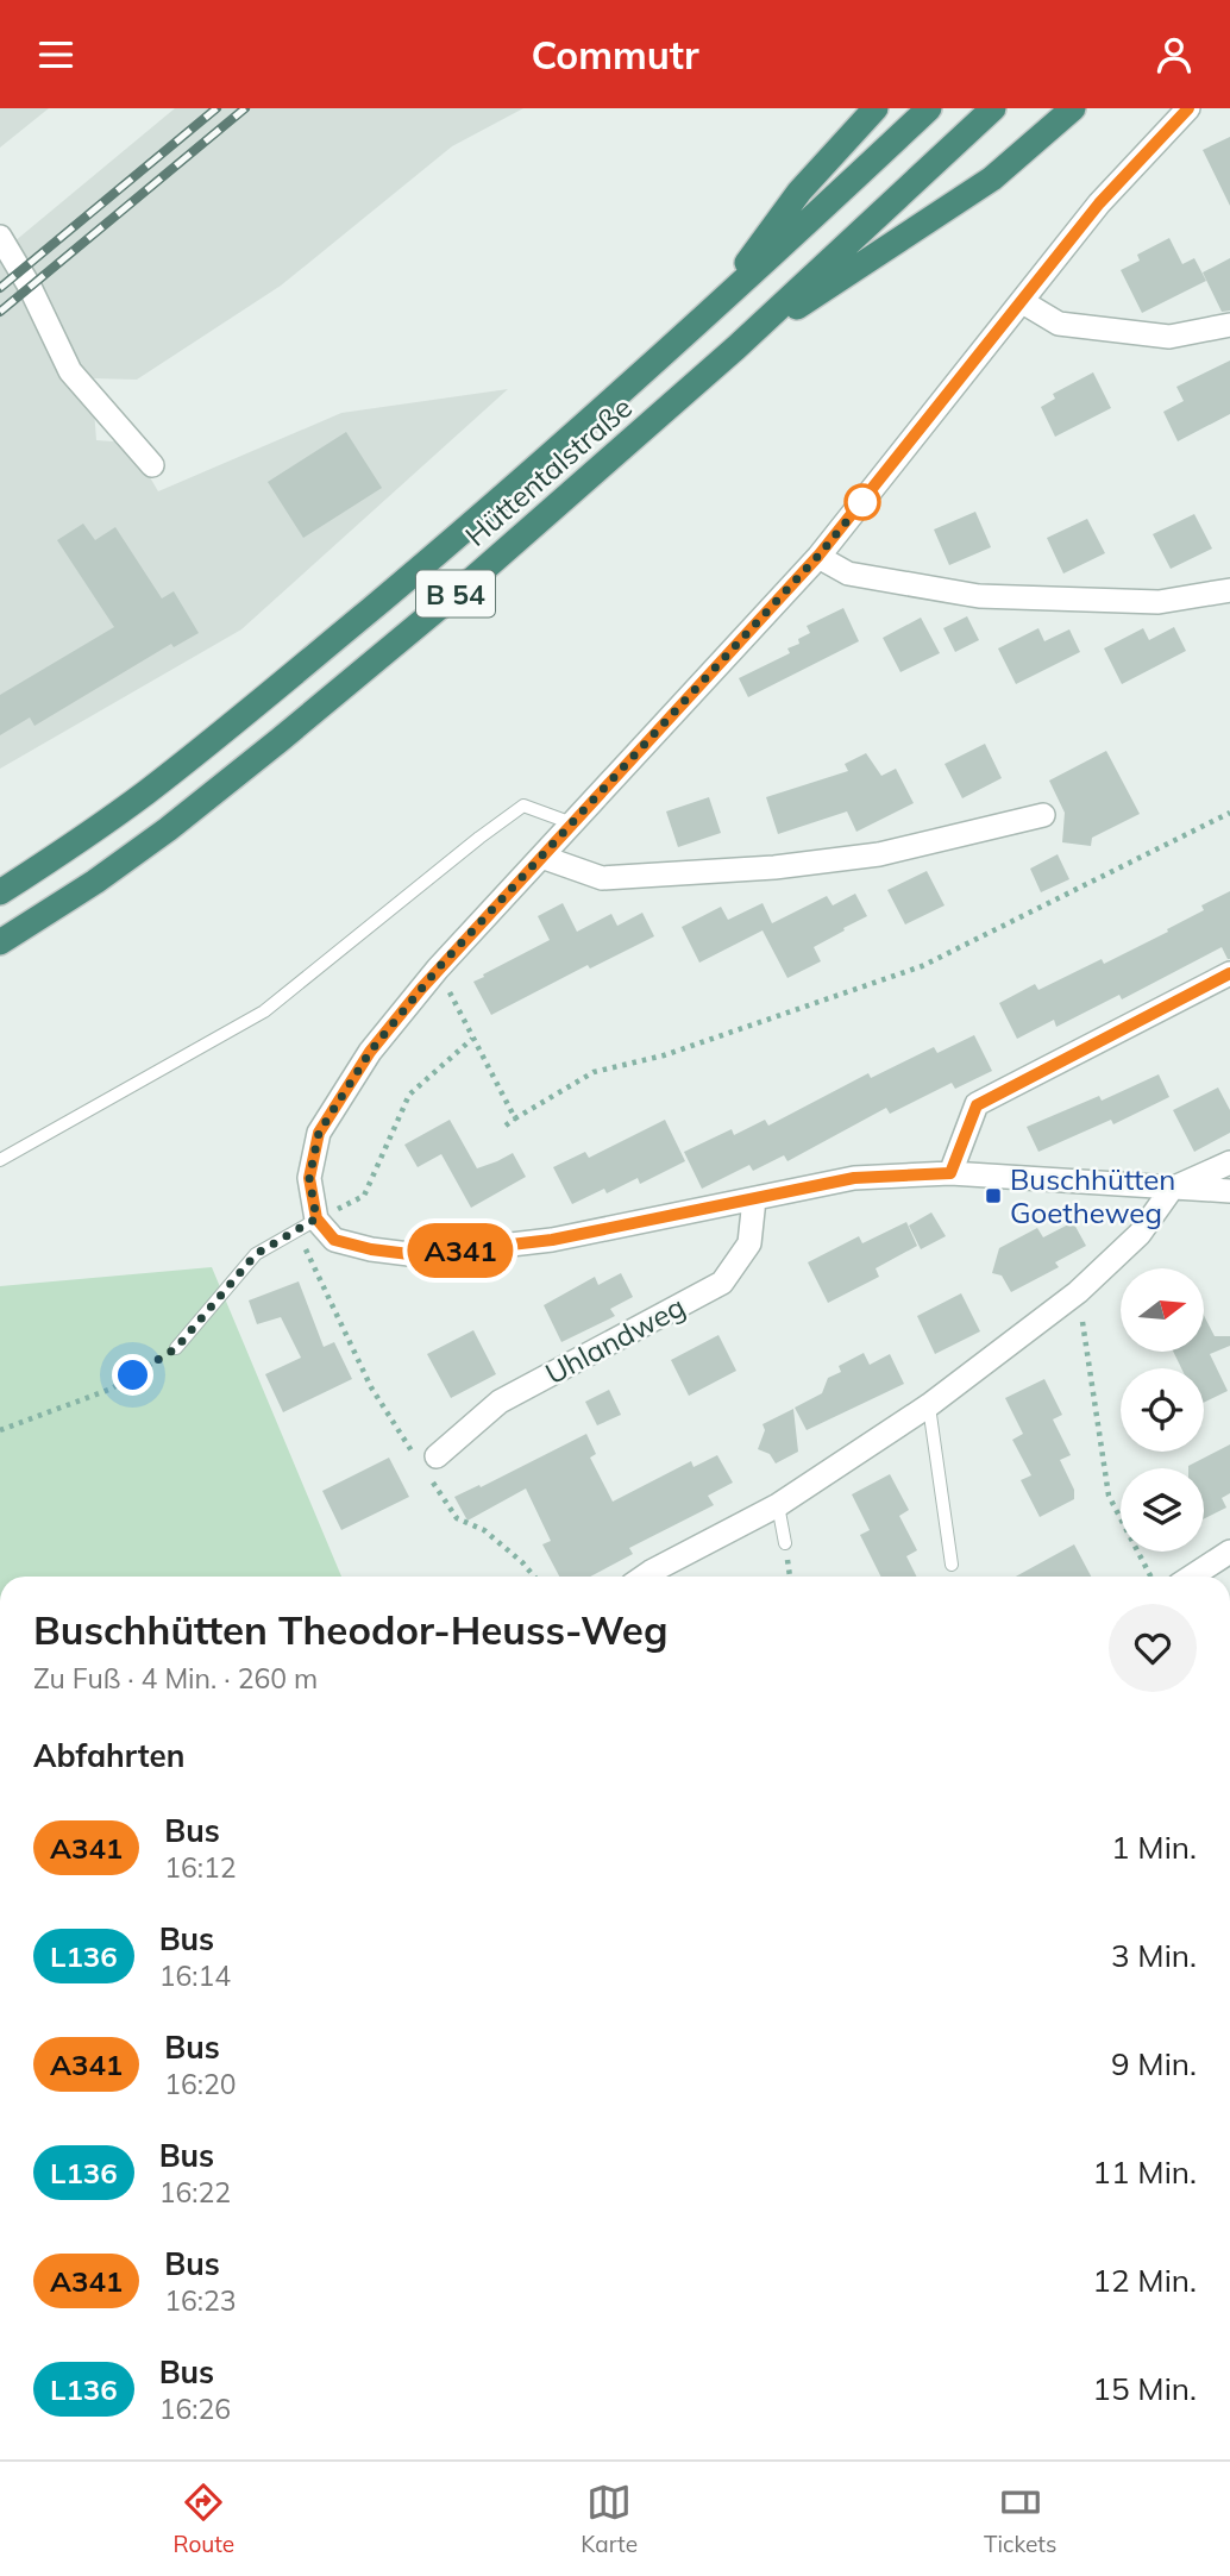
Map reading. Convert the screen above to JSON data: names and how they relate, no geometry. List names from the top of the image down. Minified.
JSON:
{"streets":{"highway":["Hüttentalstraße","B 54"],"street":["Uhlandweg"]},"places":{"transit":["Buschhütten Goetheweg"]},"lines":["bus line A341"],"north":"right","page":{"header":"Commutr","on_map":"A341","heading":[["Buschhütten Theodor-Heuss-Weg","Zu Fuß · 4 Min. · 260 m"],"Abfahrten"],"list":[{"mark":"A341","name":"Bus","note":"16:12","value":"1 Min."},{"mark":"L136","name":"Bus","note":"16:14","value":"3 Min."},{"mark":"A341","name":"Bus","note":"16:20","value":"9 Min."},{"mark":"L136","name":"Bus","note":"16:22","value":"11 Min."},{"mark":"A341","name":"Bus","note":"16:23","value":"12 Min."},{"mark":"L136","name":"Bus","note":"16:26","value":"15 Min."}],"tabs":["Route","Karte","Tickets"]}}
